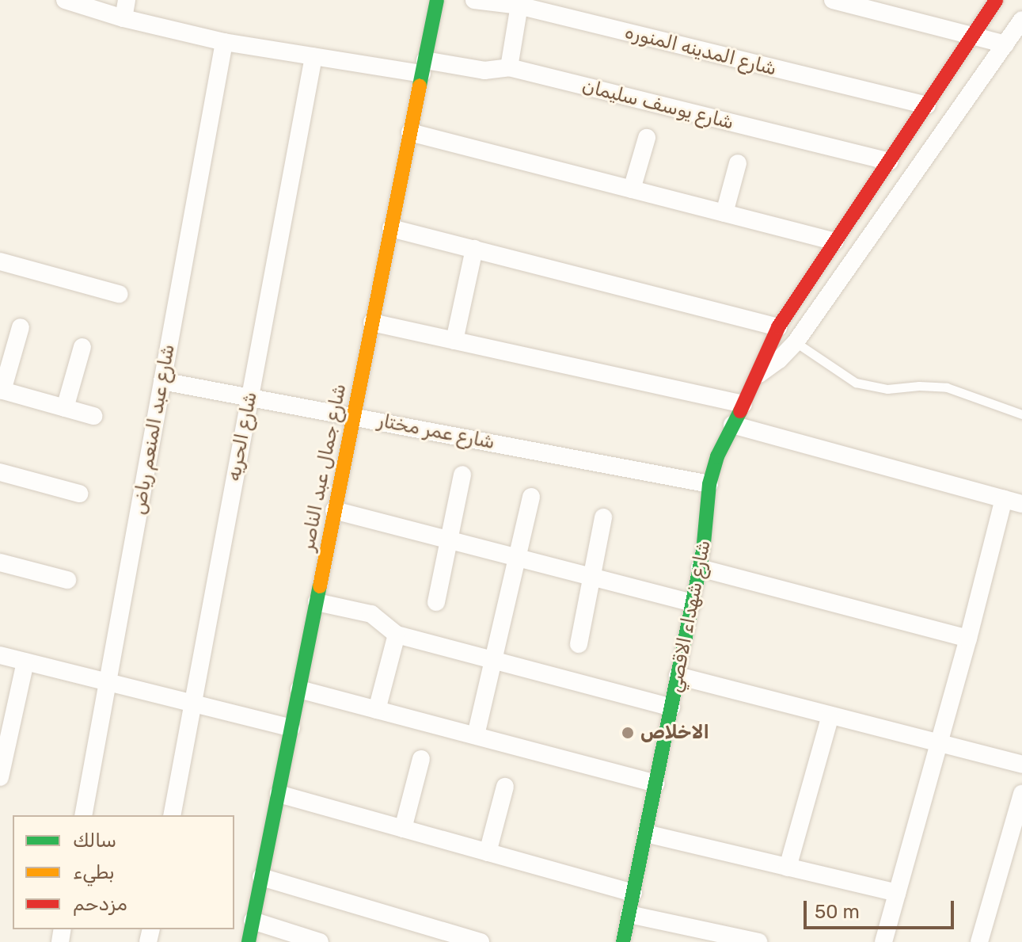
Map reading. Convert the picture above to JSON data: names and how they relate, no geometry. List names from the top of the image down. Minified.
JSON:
{"streets":{"street":["شارع المدينه المنوره","شارع يوسف سليمان","شارع عبد المنعم رياض","شارع عمر مختار","شارع الحريه","شارع جمال عبد الناصر","شارع شهداء الاقصي"]},"crossings":[["شارع المدينه المنوره","شارع شهداء الاقصي"],["شارع يوسف سليمان","شارع عبد المنعم رياض"],["شارع يوسف سليمان","شارع الحريه"],["شارع يوسف سليمان","شارع جمال عبد الناصر"],["شارع يوسف سليمان","شارع شهداء الاقصي"],["شارع عبد المنعم رياض","شارع عمر مختار"],["شارع عمر مختار","شارع الحريه"],["شارع عمر مختار","شارع جمال عبد الناصر"],["شارع عمر مختار","شارع شهداء الاقصي"]],"places":["الاخلاص"],"legend":["سالك","بطيء","مزدحم"],"scale_bar":"50 m"}
